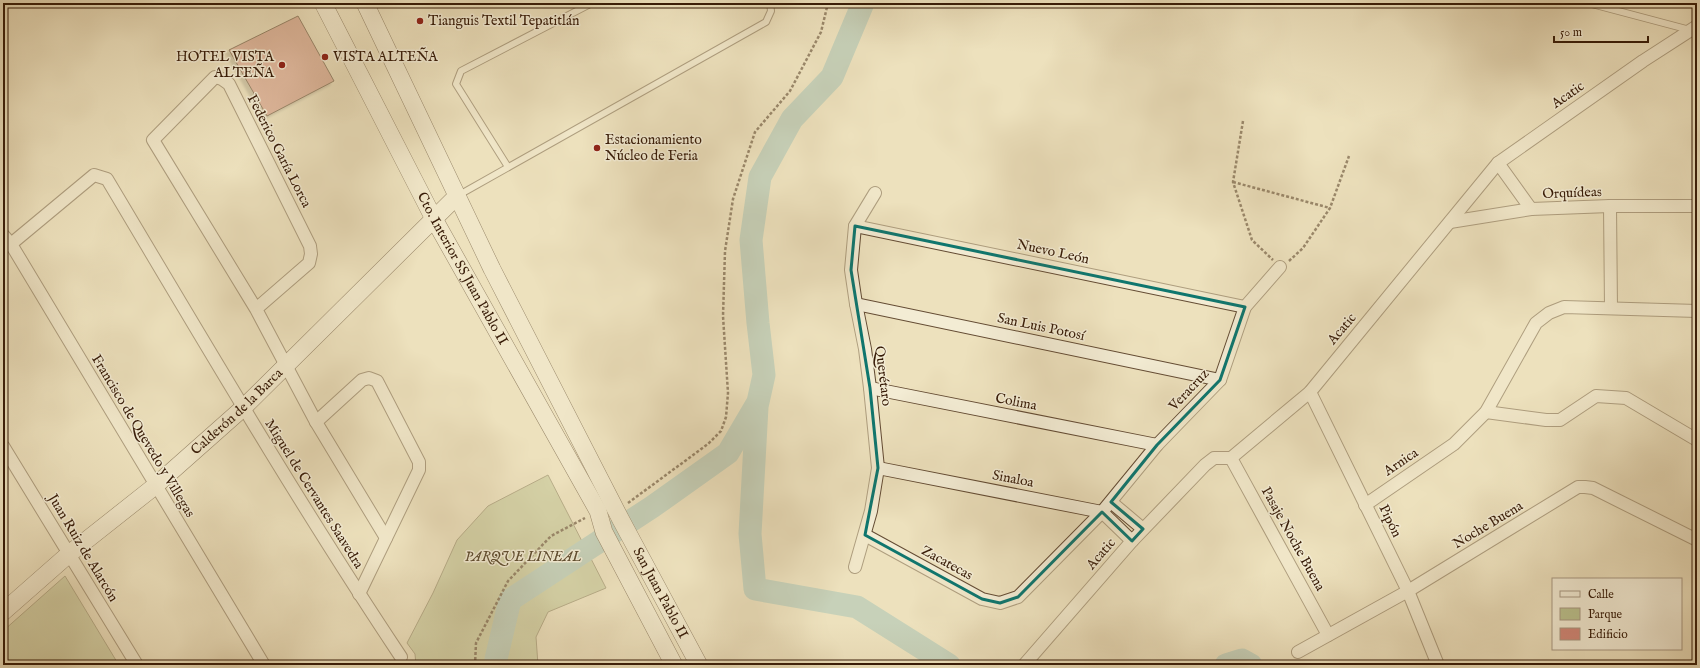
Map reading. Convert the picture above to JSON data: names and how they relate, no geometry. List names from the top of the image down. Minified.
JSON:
{"streets":{"main road":["Cto. Interior SS Juan Pablo II","Calderón de la Barca","San Juan Pablo II"],"street":["Acatic","Federico Garía Lorca","Orquídeas","Nuevo León","San Luis Potosí","Querétaro","Veracruz","Colima","Francisco de Quevedo y Villegas","Arnica","Sinaloa","Miguel de Cervantes Saavedra","Pipón","Noche Buena","Pasaje Noche Buena","Juan Ruiz de Alarcón","Zacatecas"]},"crossings":[["Acatic","Orquídeas"],["Acatic","Pipón"],["Acatic","Pasaje Noche Buena"],["Nuevo León","Querétaro"],["Nuevo León","Veracruz"],["Cto. Interior SS Juan Pablo II","Calderón de la Barca"],["Cto. Interior SS Juan Pablo II","San Juan Pablo II"],["San Luis Potosí","Querétaro"],["San Luis Potosí","Veracruz"],["Querétaro","Colima"],["Querétaro","Sinaloa"],["Querétaro","Zacatecas"],["Veracruz","Colima"],["Veracruz","Sinaloa"],["Veracruz","Zacatecas"],["Calderón de la Barca","Francisco de Quevedo y Villegas"],["Calderón de la Barca","Miguel de Cervantes Saavedra"],["Calderón de la Barca","Juan Ruiz de Alarcón"],["Francisco de Quevedo y Villegas","Miguel de Cervantes Saavedra"],["Arnica","Pipón"],["Pipón","Noche Buena"],["Noche Buena","Pasaje Noche Buena"]],"parks":["PARQUE LINEAL"],"places":["Tianguis Textil Tepatitlán","VISTA ALTEÑA","HOTEL VISTA ALTEÑA","Estacionamiento Núcleo de Feria"],"legend":["Calle","Parque","Edificio"],"scale_bar":"50 m"}
